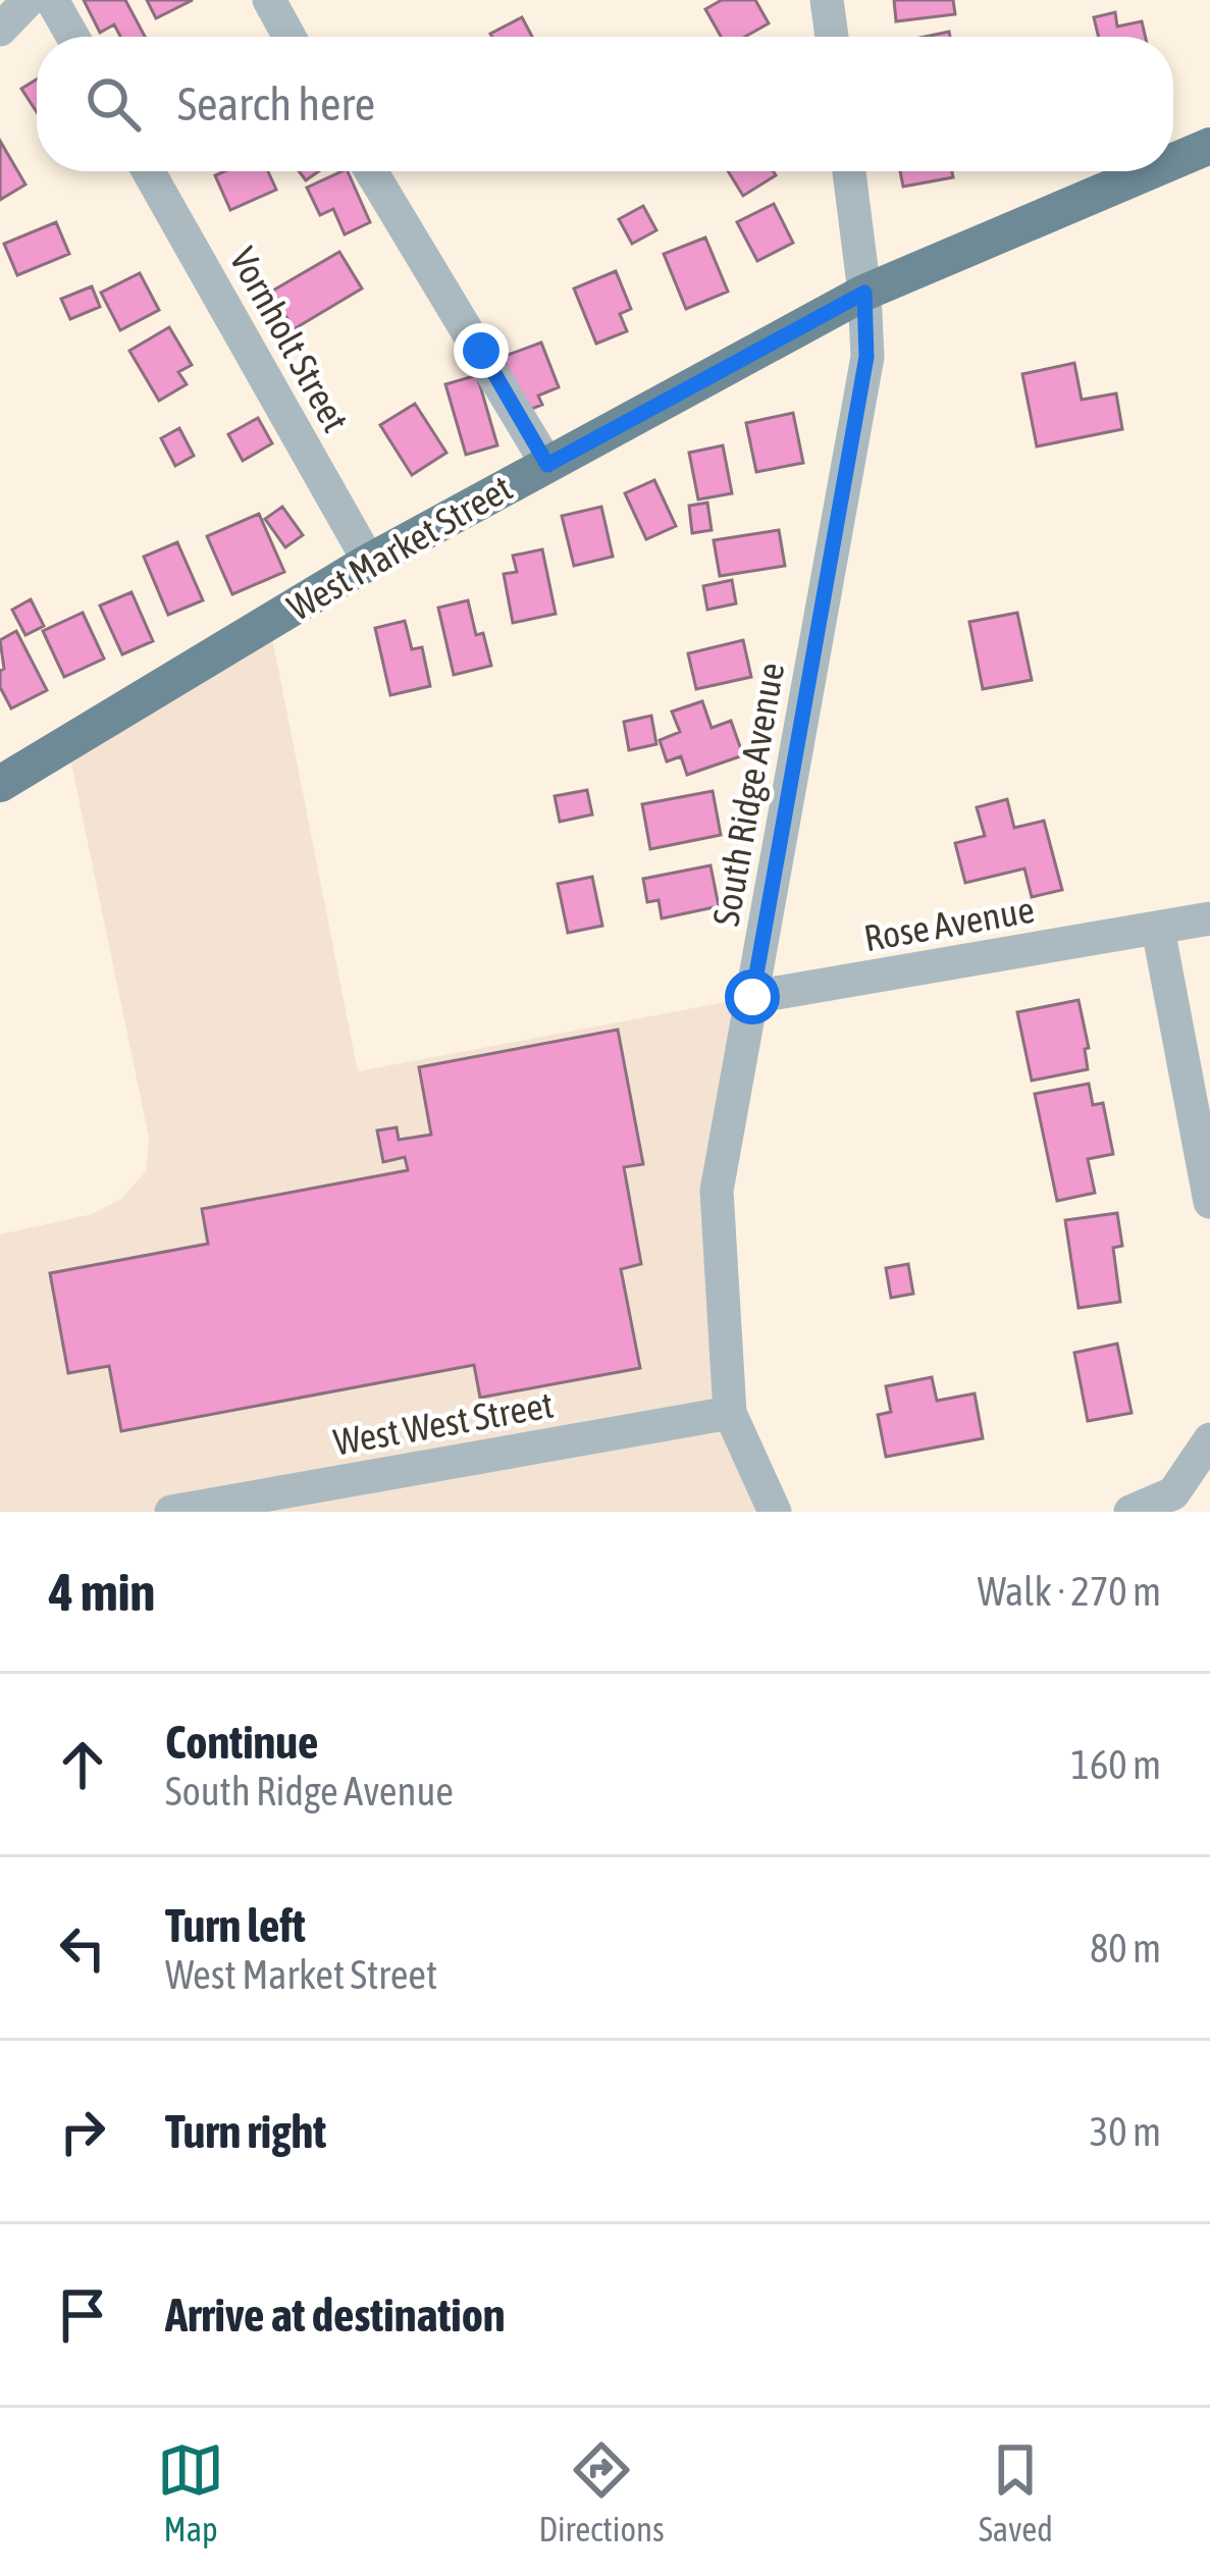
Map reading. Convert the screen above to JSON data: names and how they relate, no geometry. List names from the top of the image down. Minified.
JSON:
{"streets":{"main road":["West Market Street"],"street":["Vornholt Street","South Ridge Avenue","Rose Avenue","West West Street"]},"crossings":[["Vornholt Street","West Market Street"],["West Market Street","South Ridge Avenue"],["South Ridge Avenue","Rose Avenue"],["South Ridge Avenue","West West Street"]],"page":{"search":"Search here","heading":["4 min","Walk · 270 m"],"list":[["Continue","South Ridge Avenue","160 m"],["Turn left","West Market Street","80 m"],["Turn right","30 m"],"Arrive at destination"],"nav":["Map","Directions","Saved"]}}
